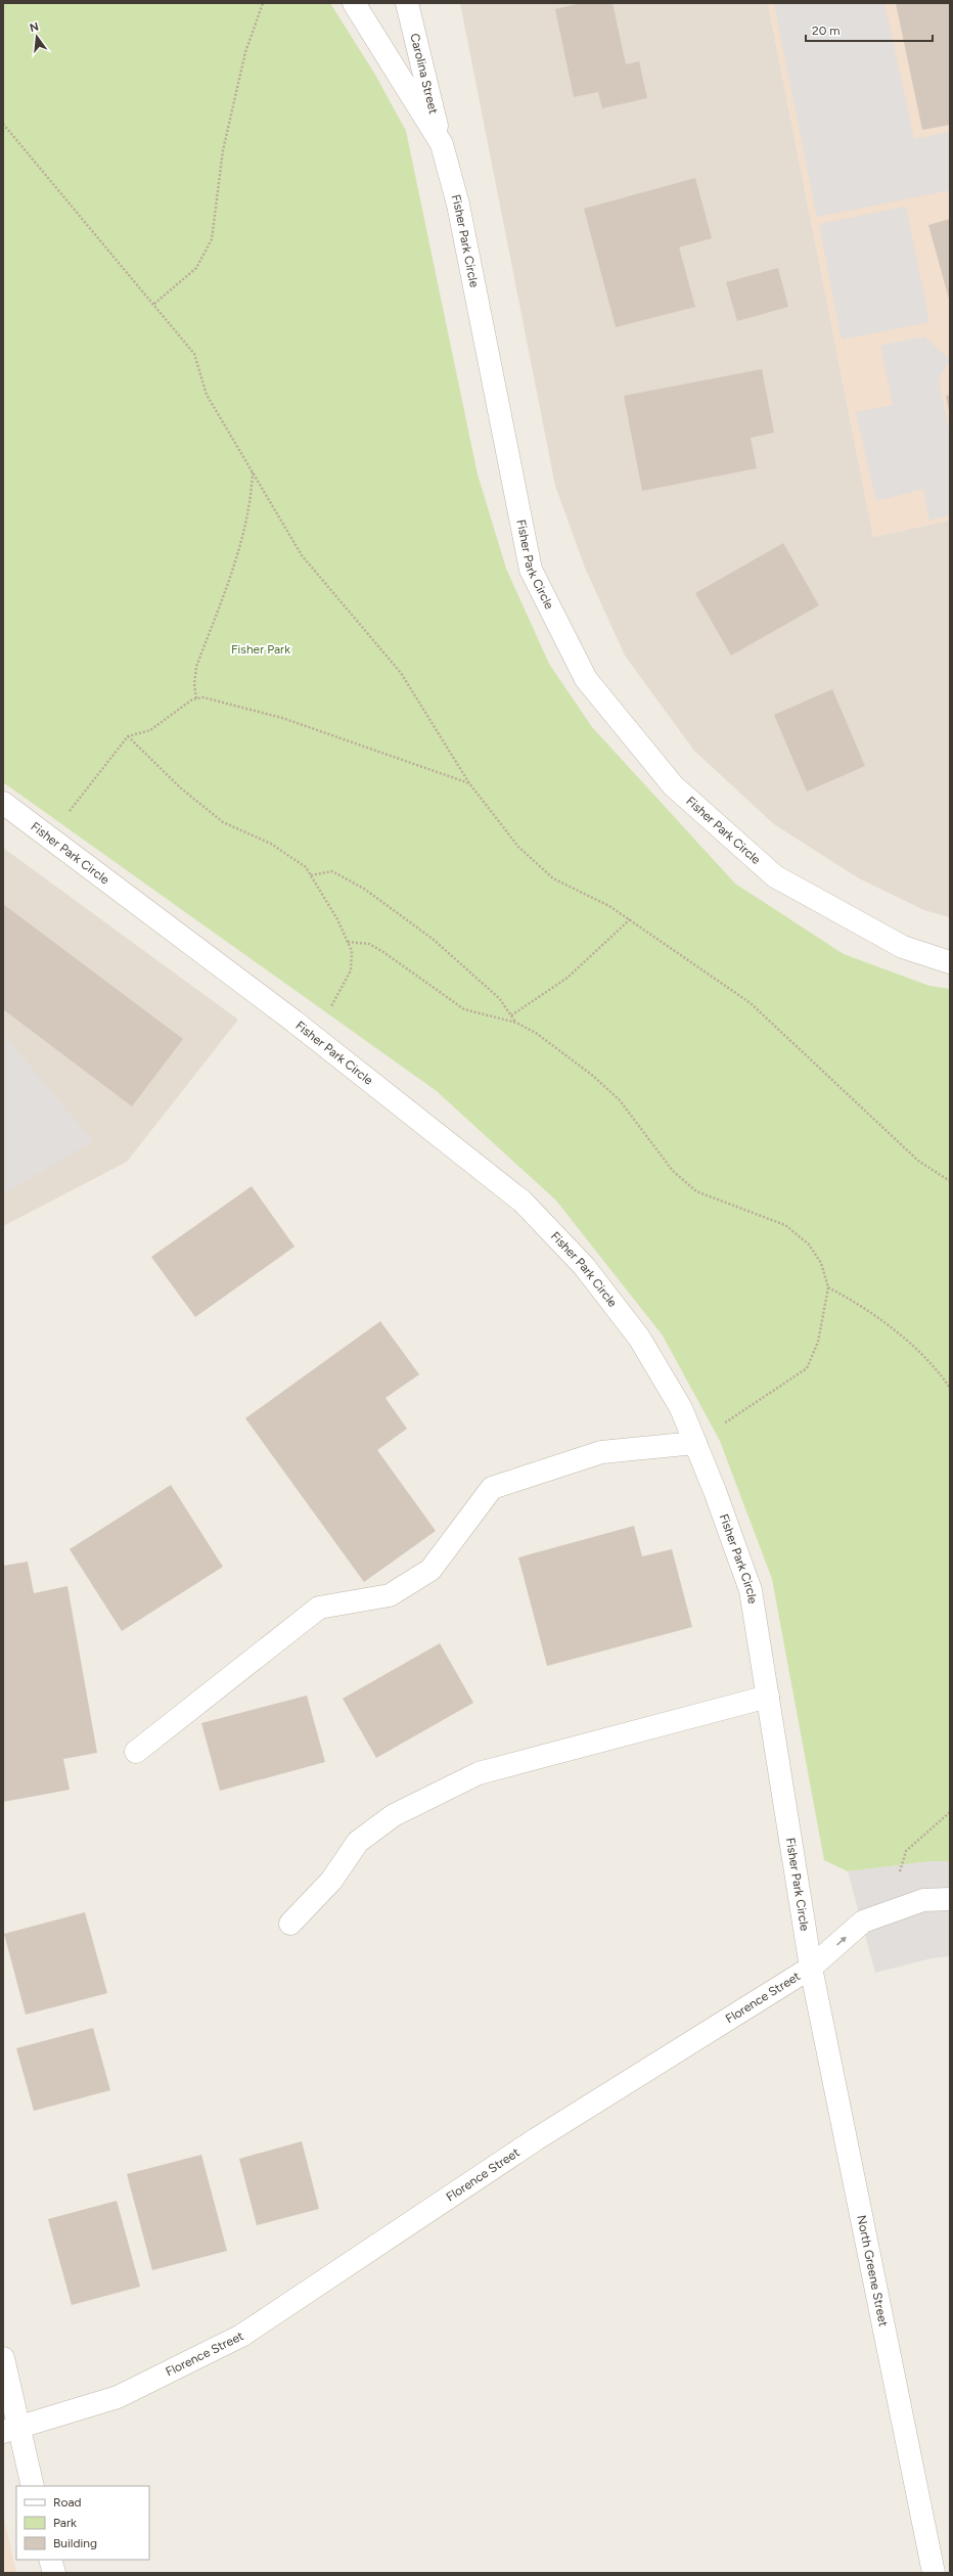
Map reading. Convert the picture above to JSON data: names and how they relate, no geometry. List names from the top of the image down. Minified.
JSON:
{"streets":{"street":["Carolina Street","Fisher Park Circle","Florence Street","North Greene Street"]},"crossings":[["Carolina Street","Fisher Park Circle"],["Fisher Park Circle","Florence Street"],["Fisher Park Circle","North Greene Street"],["Florence Street","North Greene Street"]],"parks":["Fisher Park"],"legend":["Road","Park","Building"],"scale_bar":"20 m","north":"top"}
